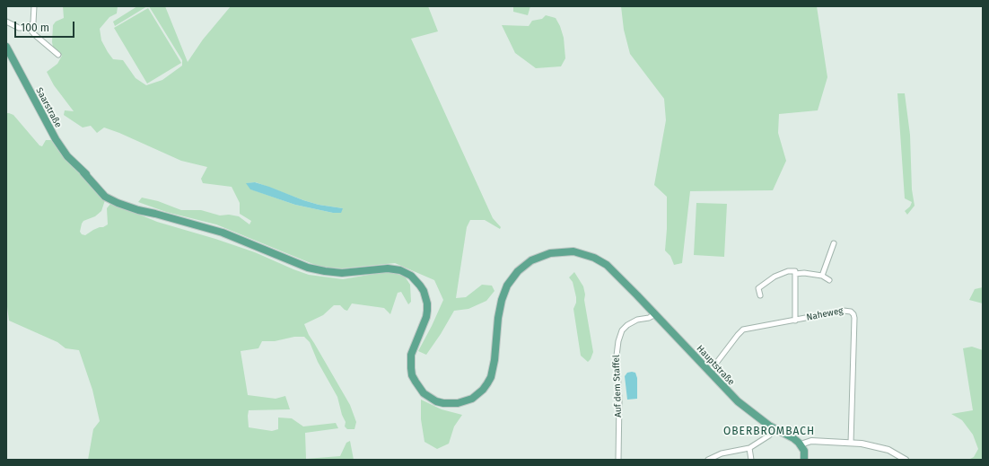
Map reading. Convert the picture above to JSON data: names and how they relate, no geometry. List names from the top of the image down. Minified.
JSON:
{"streets":{"main road":["Saarstraße","Hauptstraße"],"street":["Naheweg","Auf dem Staffel"]},"crossings":[["Saarstraße","Hauptstraße"],["Naheweg","Hauptstraße"],["Hauptstraße","Auf dem Staffel"]],"districts":["OBERBROMBACH"],"scale_bar":"100 m"}
